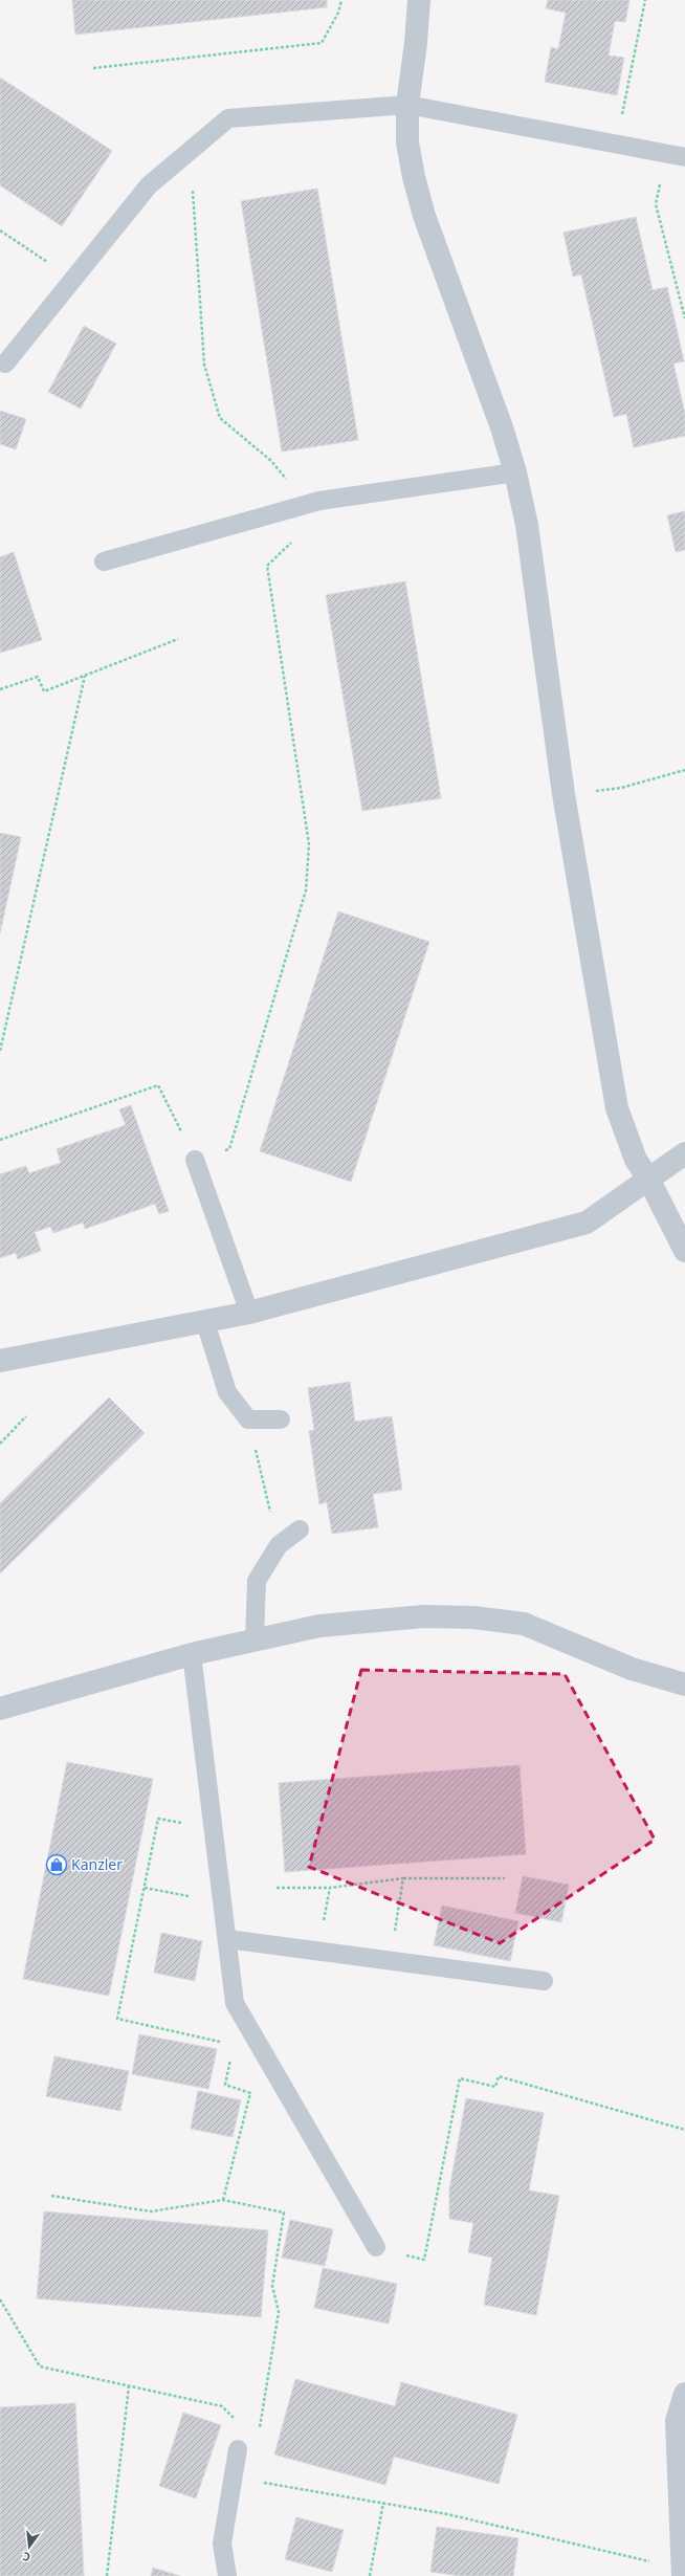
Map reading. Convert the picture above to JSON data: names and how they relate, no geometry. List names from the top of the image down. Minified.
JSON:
{"places":{"shop":["Kanzler"]},"north":"bottom"}
